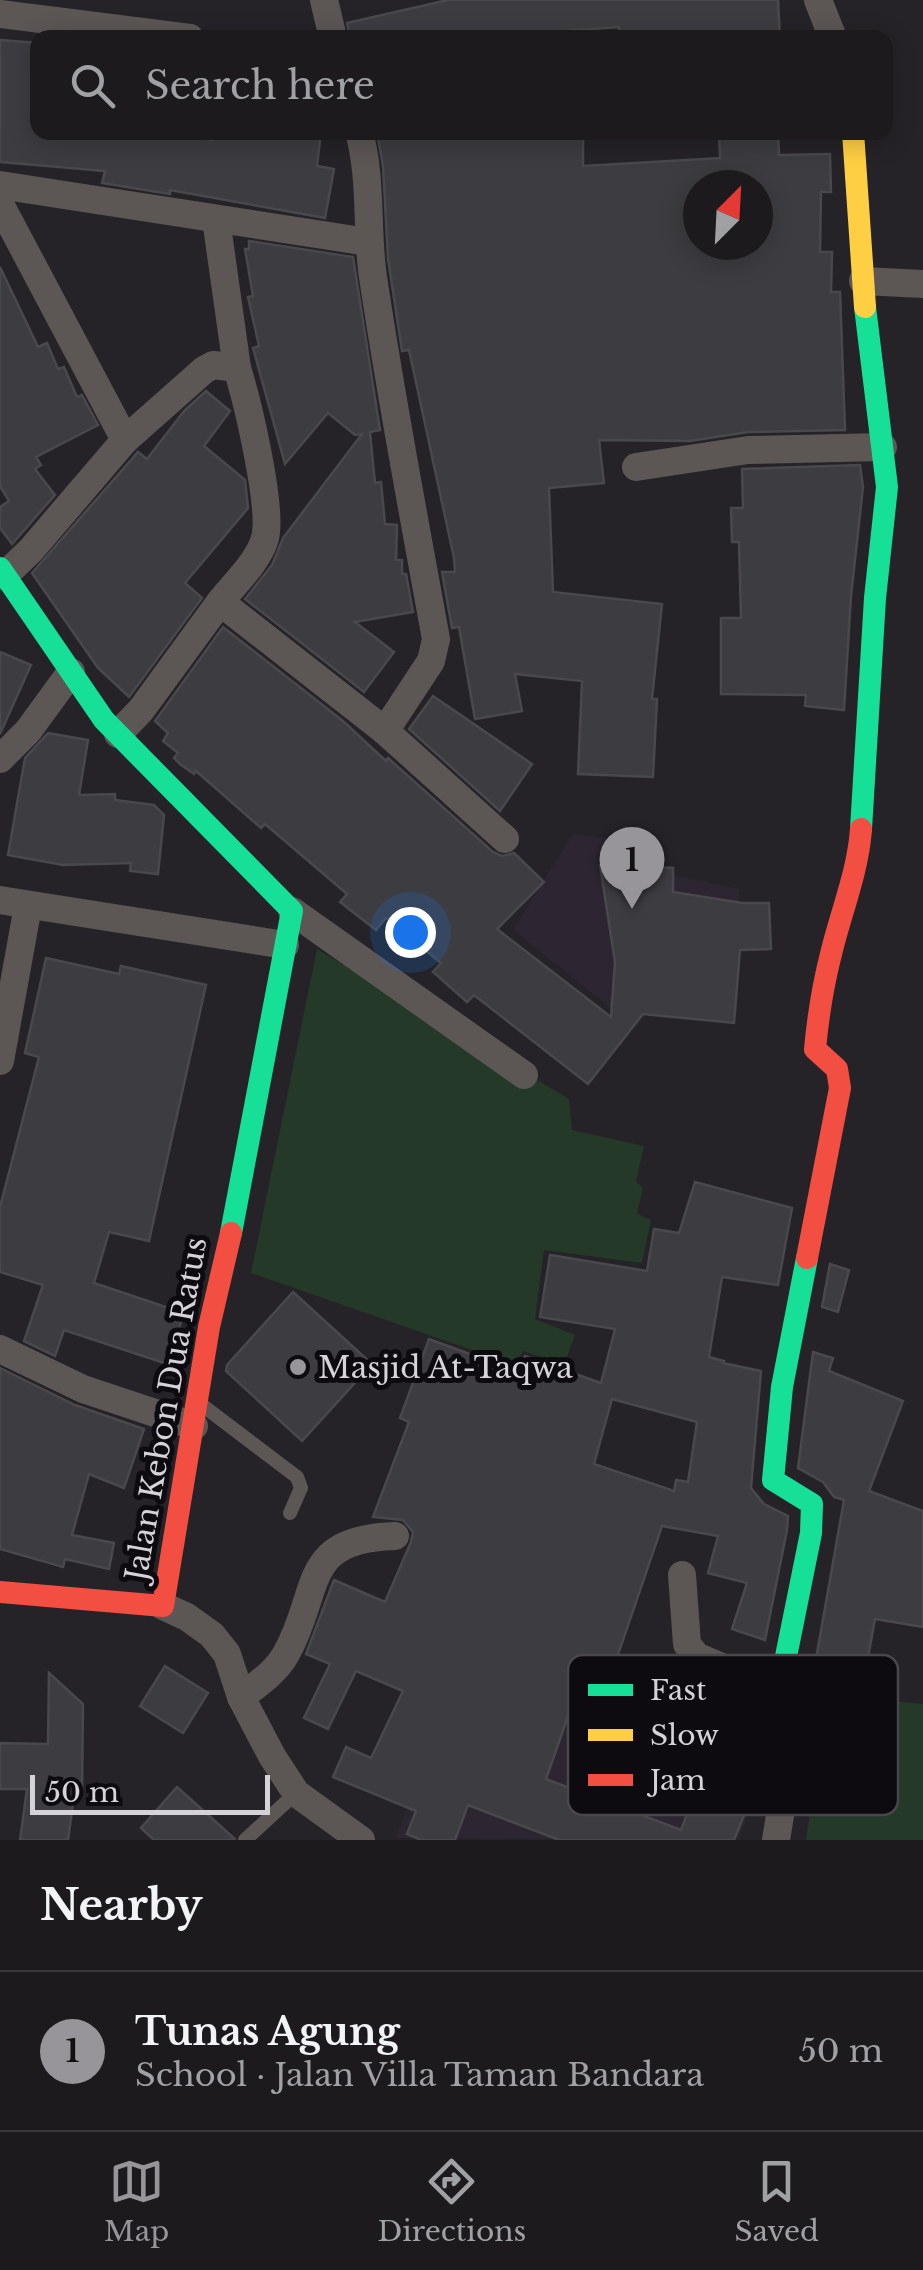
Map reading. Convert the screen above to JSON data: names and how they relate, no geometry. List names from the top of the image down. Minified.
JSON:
{"streets":{"street":["Jalan Kebon Dua Ratus"]},"places":["Masjid At-Taqwa"],"legend":["Fast","Slow","Jam"],"scale_bar":"50 m","north":"top right","page":{"search":"Search here","pins":"1","scale":"50 m","heading":"Nearby","list":[{"mark":"1","name":"Tunas Agung","note":"School · Jalan Villa Taman Bandara","value":"50 m"}],"nav":["Map","Directions","Saved"]}}
